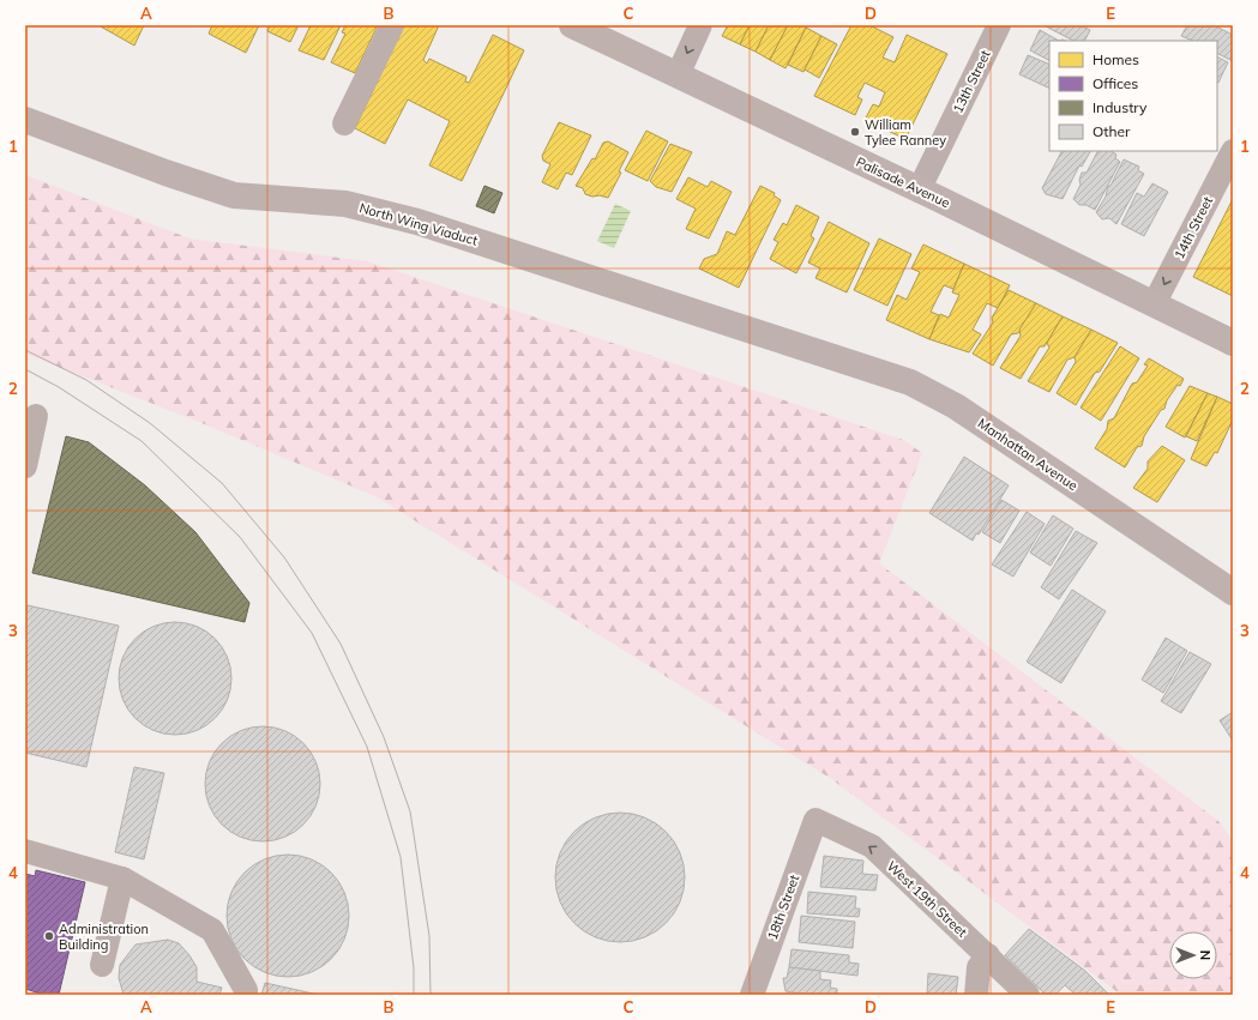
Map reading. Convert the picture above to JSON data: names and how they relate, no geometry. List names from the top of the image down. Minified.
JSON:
{"streets":{"main road":["Palisade Avenue","North Wing Viaduct","Manhattan Avenue"],"street":["13th Street","14th Street","West 19th Street","18th Street"]},"crossings":[["13th Street","Palisade Avenue"],["Palisade Avenue","14th Street"],["North Wing Viaduct","Manhattan Avenue"],["West 19th Street","18th Street"]],"one_way":["14th Street","West 19th Street"],"places":["William Tylee Ranney","Administration Building"],"legend":["Homes","Offices","Industry","Other"],"north":"right","grid":{"columns":["A","B","C","D","E"],"rows":["1","2","3","4"]}}
